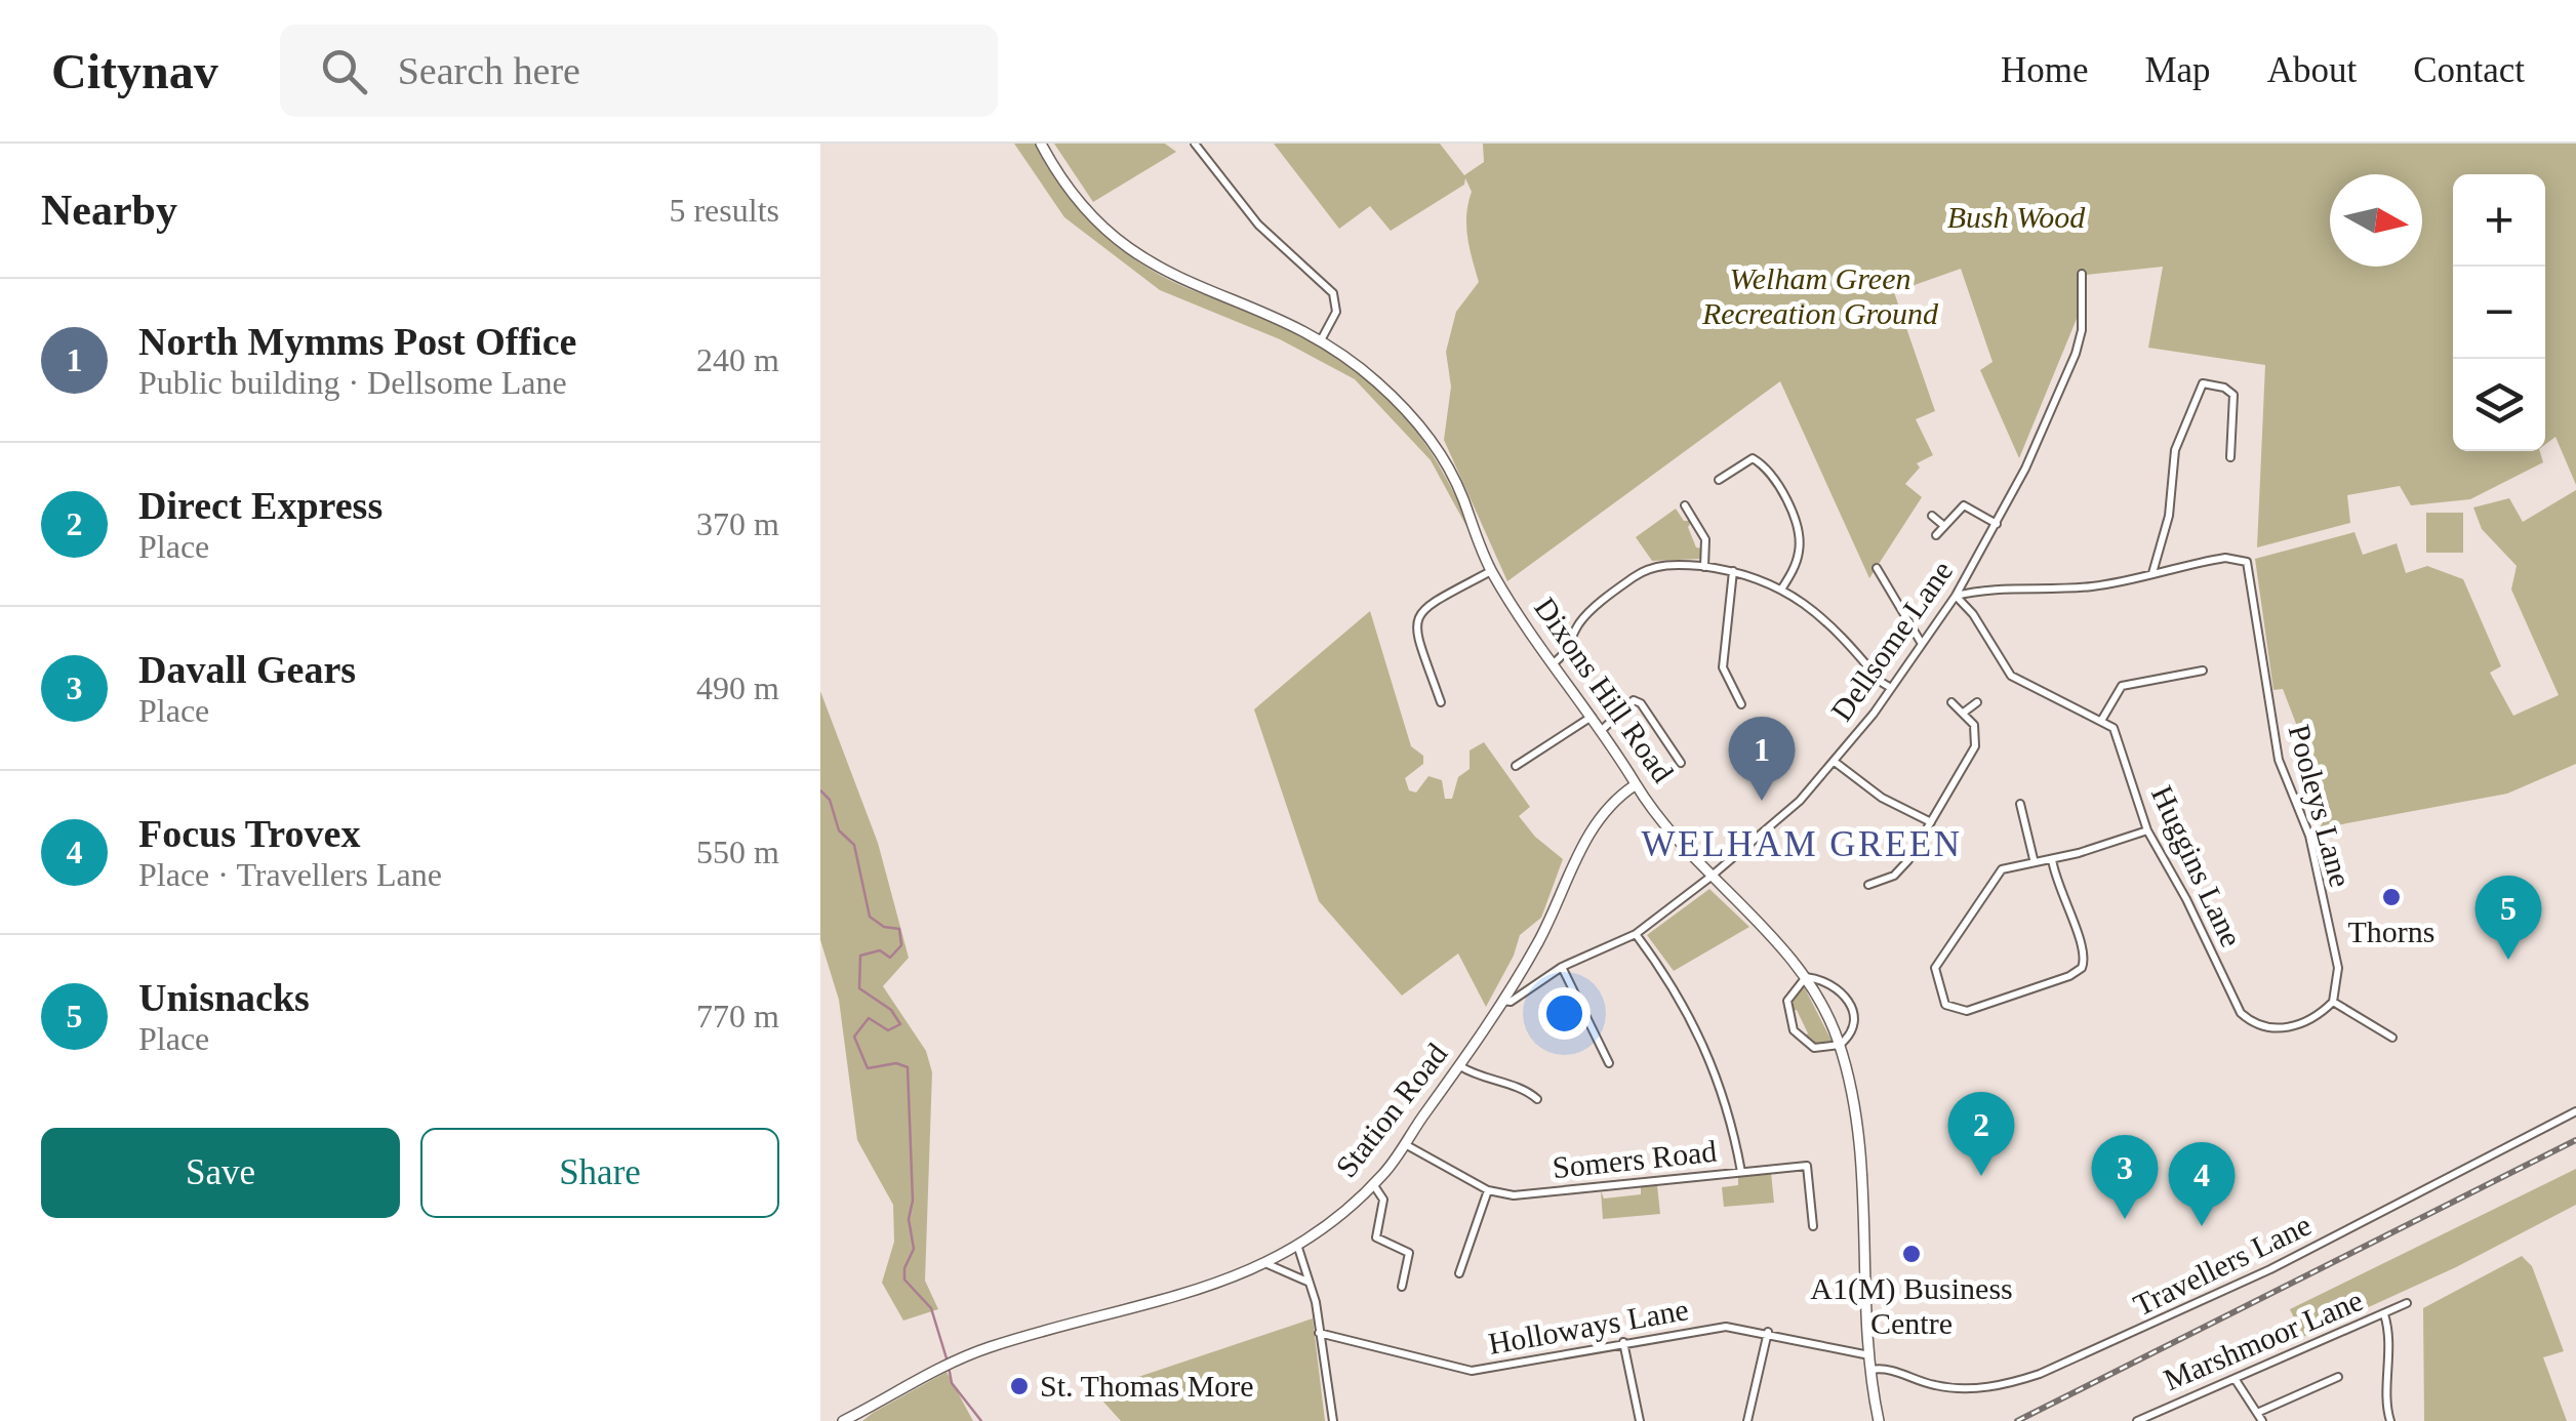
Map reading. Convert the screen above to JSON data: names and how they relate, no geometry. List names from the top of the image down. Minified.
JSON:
{"streets":{"street":["Dellsome Lane","Dixons Hill Road","Pooleys Lane","Huggins Lane","Station Road","Somers Road","Travellers Lane","Holloways Lane","Marshmoor Lane"]},"crossings":[["Dellsome Lane","Dixons Hill Road"],["Dellsome Lane","Station Road"],["Dellsome Lane","Somers Road"],["Dixons Hill Road","Station Road"],["Dixons Hill Road","Travellers Lane"],["Dixons Hill Road","Holloways Lane"],["Pooleys Lane","Huggins Lane"],["Station Road","Somers Road"]],"districts":["WELHAM GREEN"],"parks":["Bush Wood","Welham Green Recreation Ground"],"places":["Thorns","A1(M) Business Centre","St. Thomas More"],"north":"right","page":{"header":"Citynav","search":"Search here","nav":["Home","Map","About","Contact"],"heading":["Nearby","5 results"],"map_buttons":["+","−"],"list":[{"mark":"1","name":"North Mymms Post Office","note":"Public building · Dellsome Lane","value":"240 m"},{"mark":"2","name":"Direct Express","note":"Place","value":"370 m"},{"mark":"3","name":"Davall Gears","note":"Place","value":"490 m"},{"mark":"4","name":"Focus Trovex","note":"Place · Travellers Lane","value":"550 m"},{"mark":"5","name":"Unisnacks","note":"Place","value":"770 m"}],"pins":["1","5","2","3","4"],"buttons":["Save","Share"]}}
